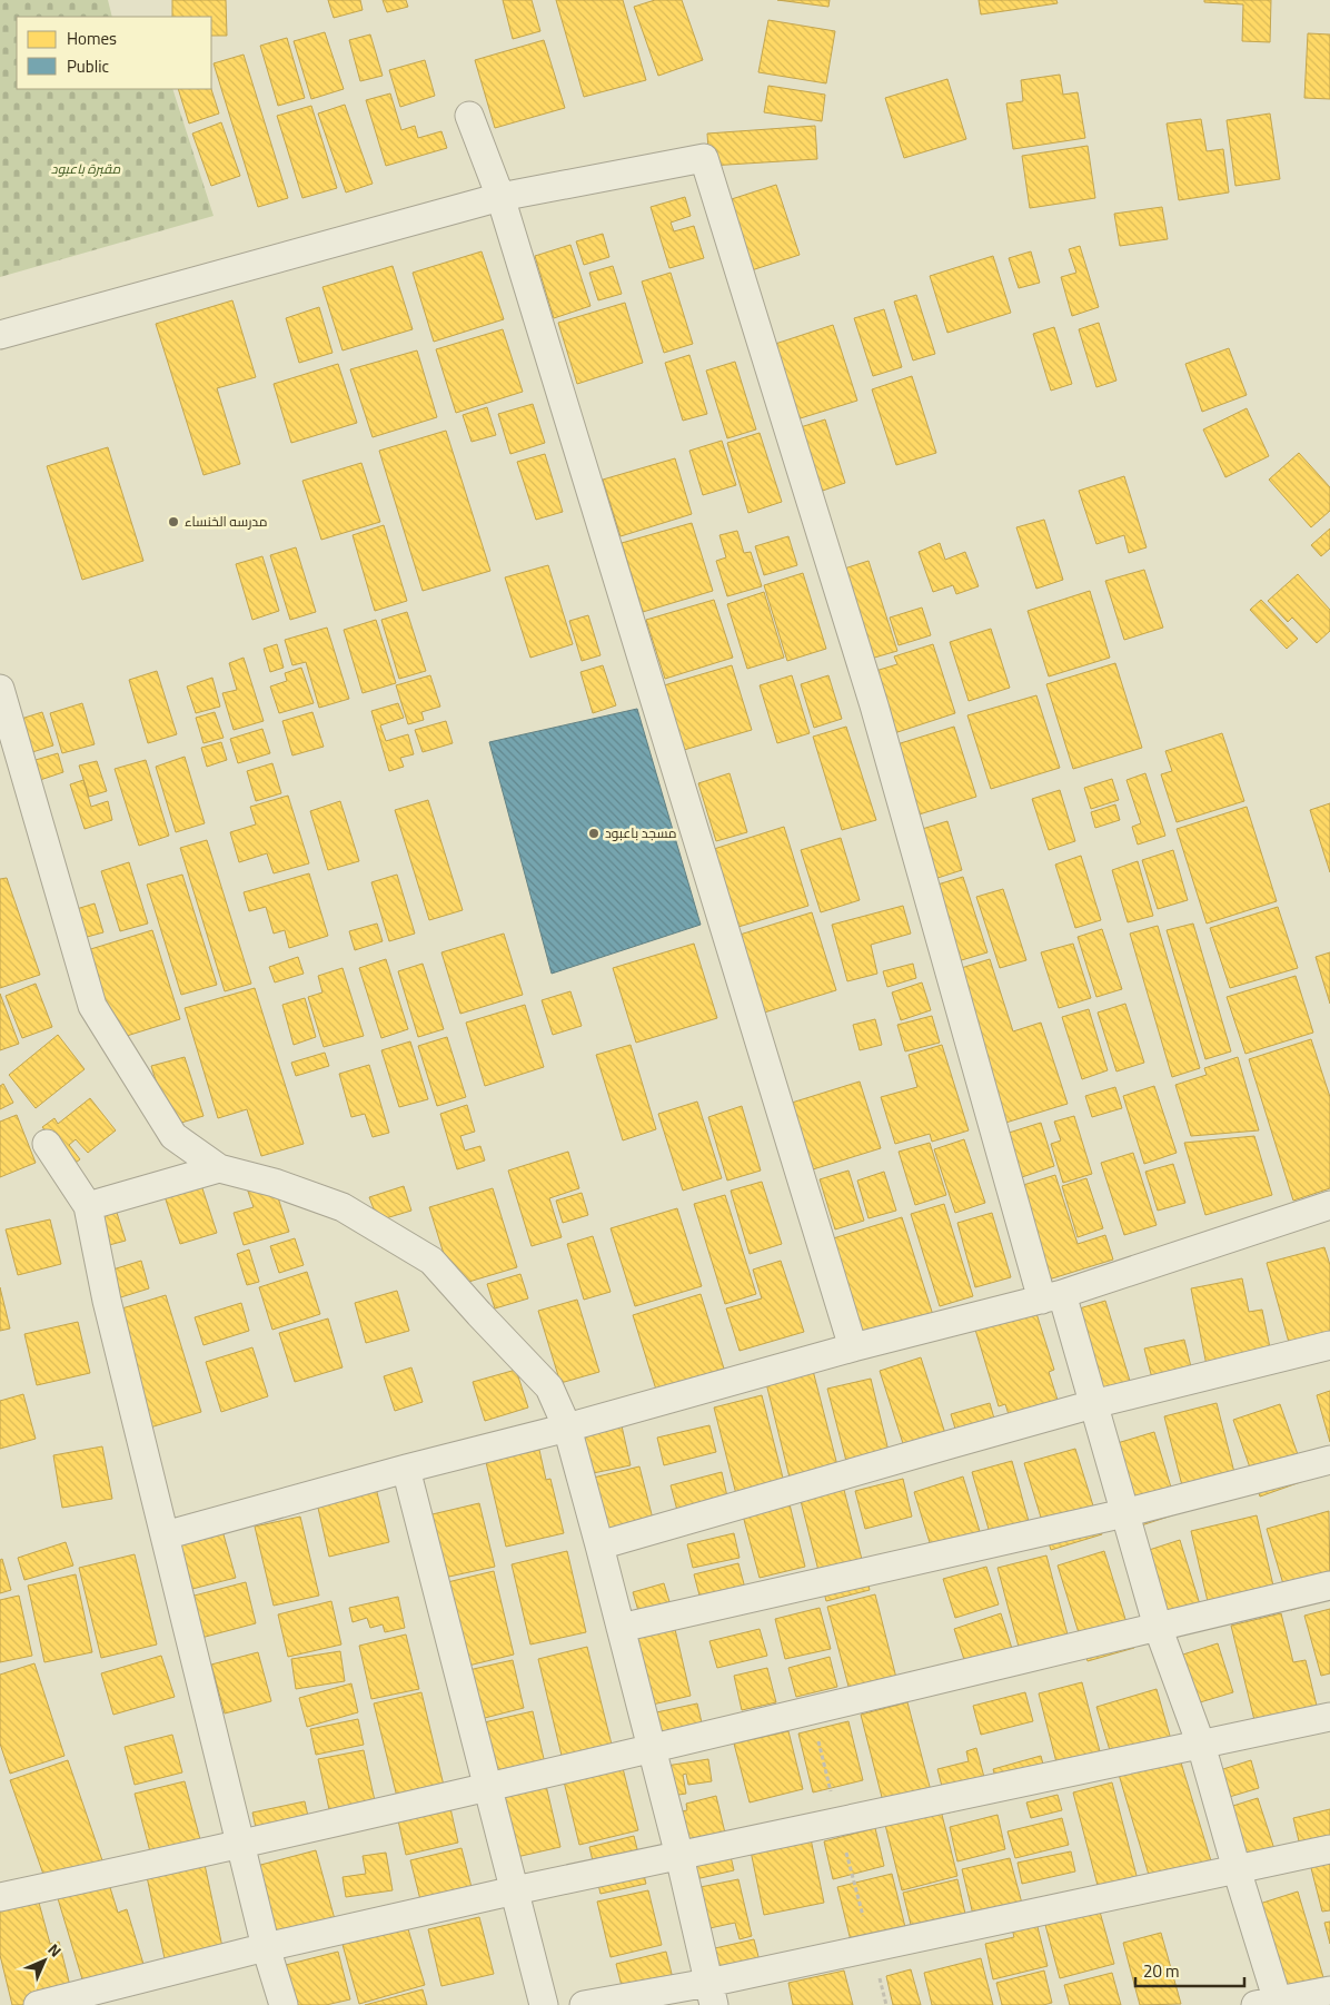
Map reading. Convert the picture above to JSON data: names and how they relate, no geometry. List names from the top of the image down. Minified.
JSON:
{"parks":["مقبرة باعبود"],"places":["مدرسه الخنساء","مسجد باعبود"],"legend":["Homes","Public"],"scale_bar":"20 m","north":"top right"}
